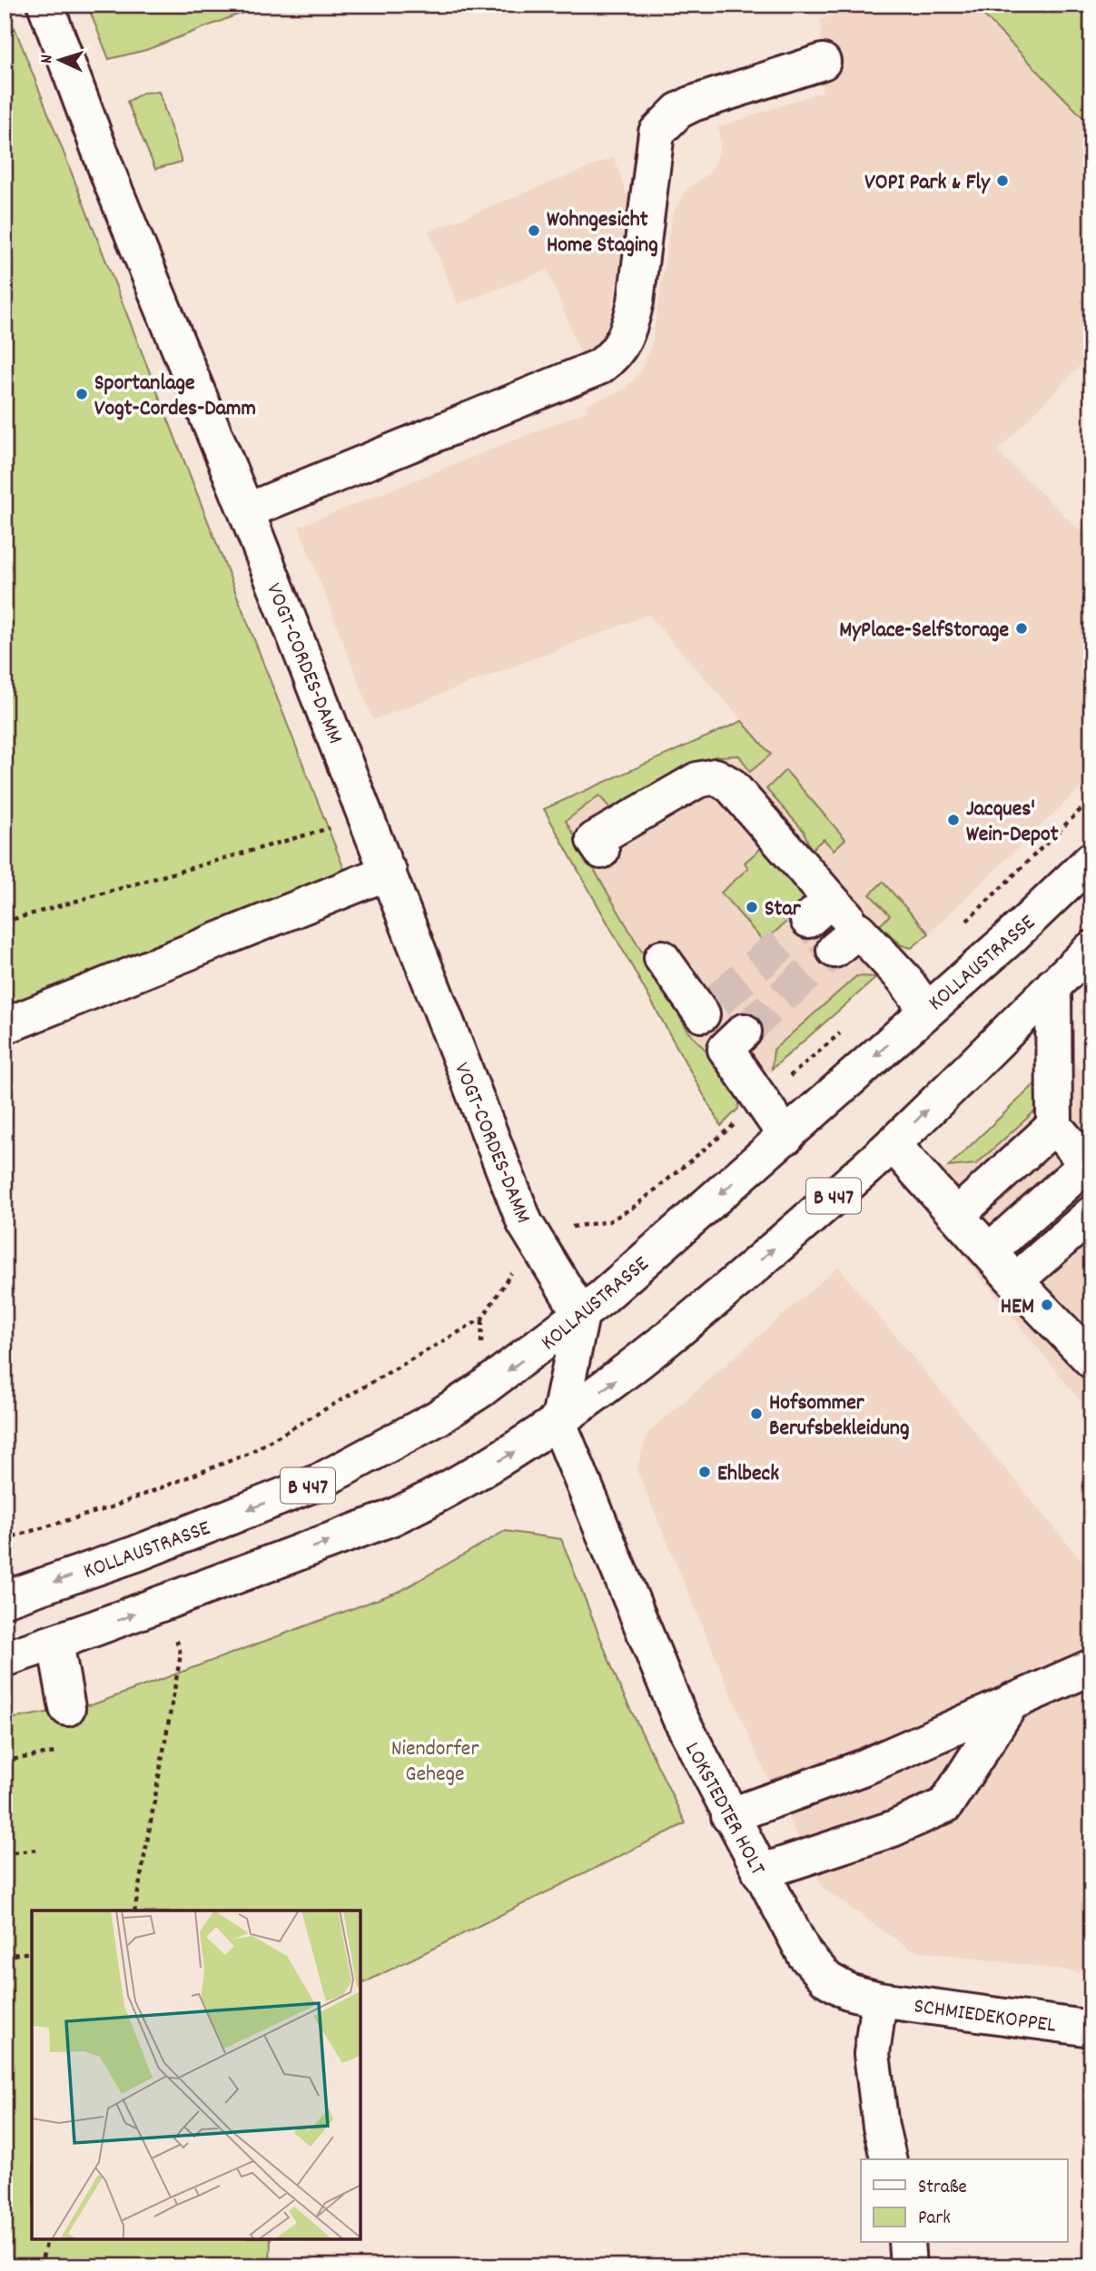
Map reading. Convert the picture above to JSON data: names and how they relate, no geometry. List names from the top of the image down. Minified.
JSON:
{"streets":{"main road":["VOGT-CORDES-DAMM","KOLLAUSTRASSE","B 447","LOKSTEDTER HOLT","SCHMIEDEKOPPEL"]},"crossings":[["VOGT-CORDES-DAMM","KOLLAUSTRASSE"],["B 447","LOKSTEDTER HOLT"],["LOKSTEDTER HOLT","SCHMIEDEKOPPEL"]],"parks":["Niendorfer Gehege"],"places":["VOPI Park & Fly","Wohngesicht Home Staging","Sportanlage Vogt-Cordes-Damm","MyPlace-SelfStorage","Jacques' Wein-Depot","Star","HEM","Hofsommer Berufsbekleidung","Ehlbeck"],"legend":["Straße","Park"],"north":"left"}
